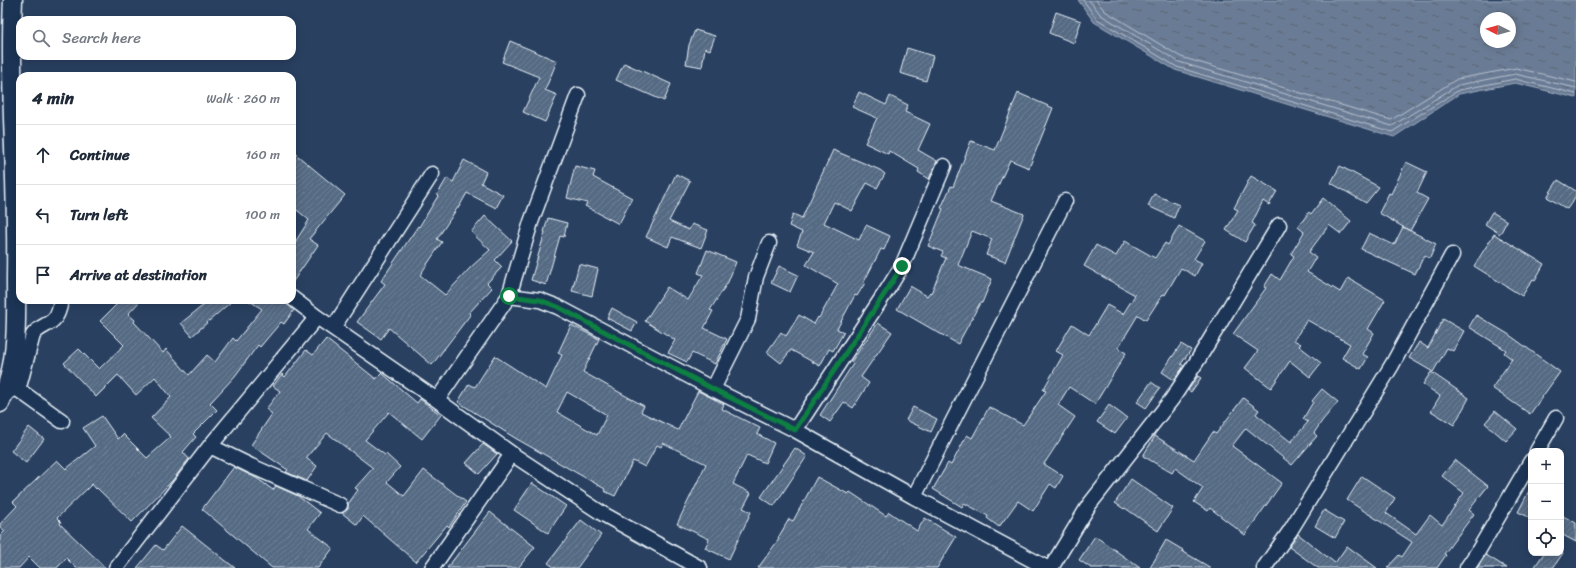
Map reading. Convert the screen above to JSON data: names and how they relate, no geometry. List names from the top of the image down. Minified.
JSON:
{"north":"left","page":{"search":"Search here","heading":["4 min","Walk · 260 m"],"list":[["Continue","160 m"],["Turn left","100 m"],"Arrive at destination"],"map_buttons":["+","−"]}}
